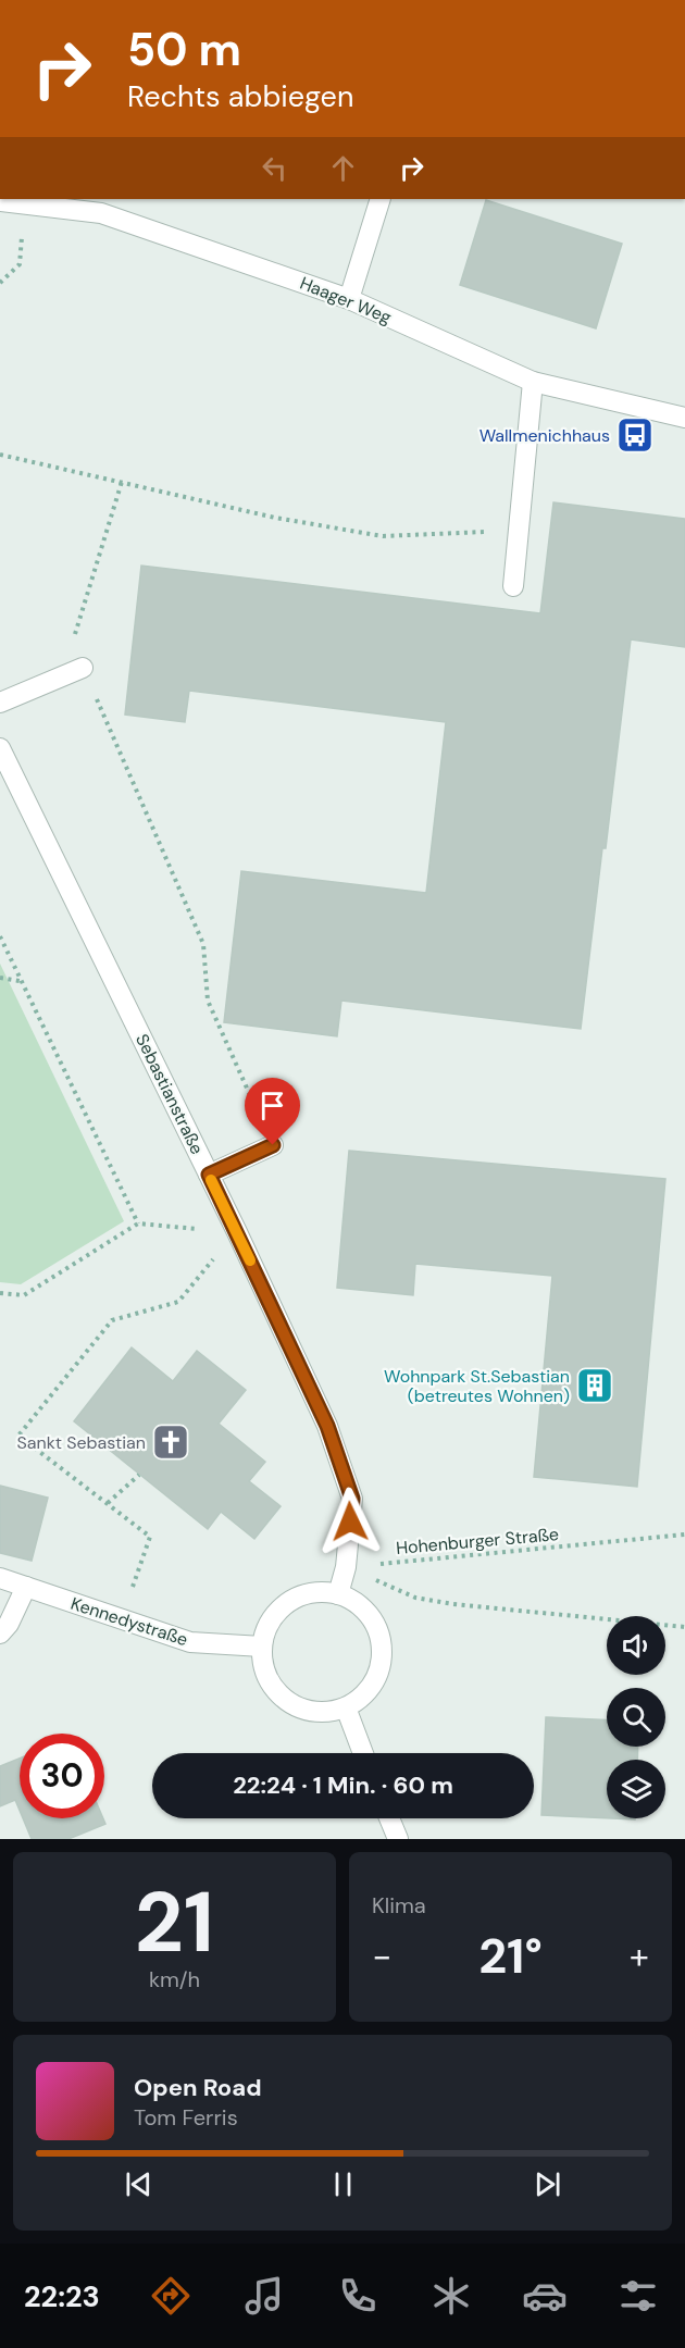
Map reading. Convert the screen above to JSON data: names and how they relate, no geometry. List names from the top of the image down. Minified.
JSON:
{"streets":{"street":["Haager Weg","Sebastianstraße","Kennedystraße"],"path":["Hohenburger Straße"]},"crossings":[["Sebastianstraße","Hohenburger Straße"],["Sebastianstraße","Kennedystraße"]],"places":{"bus stop":["Wallmenichhaus"],"building":["Wohnpark St.Sebastian (betreutes Wohnen)"],"church":["Sankt Sebastian"]},"page":{"turn":["50 m","Rechts abbiegen"],"limit":"30","trip":"22:24 · 1 Min. · 60 m","tile":[["21","km/h"],"Klima"],"heat":["−","21°","+"],"song":["Open Road","Tom Ferris"],"tabs":"22:23"}}
